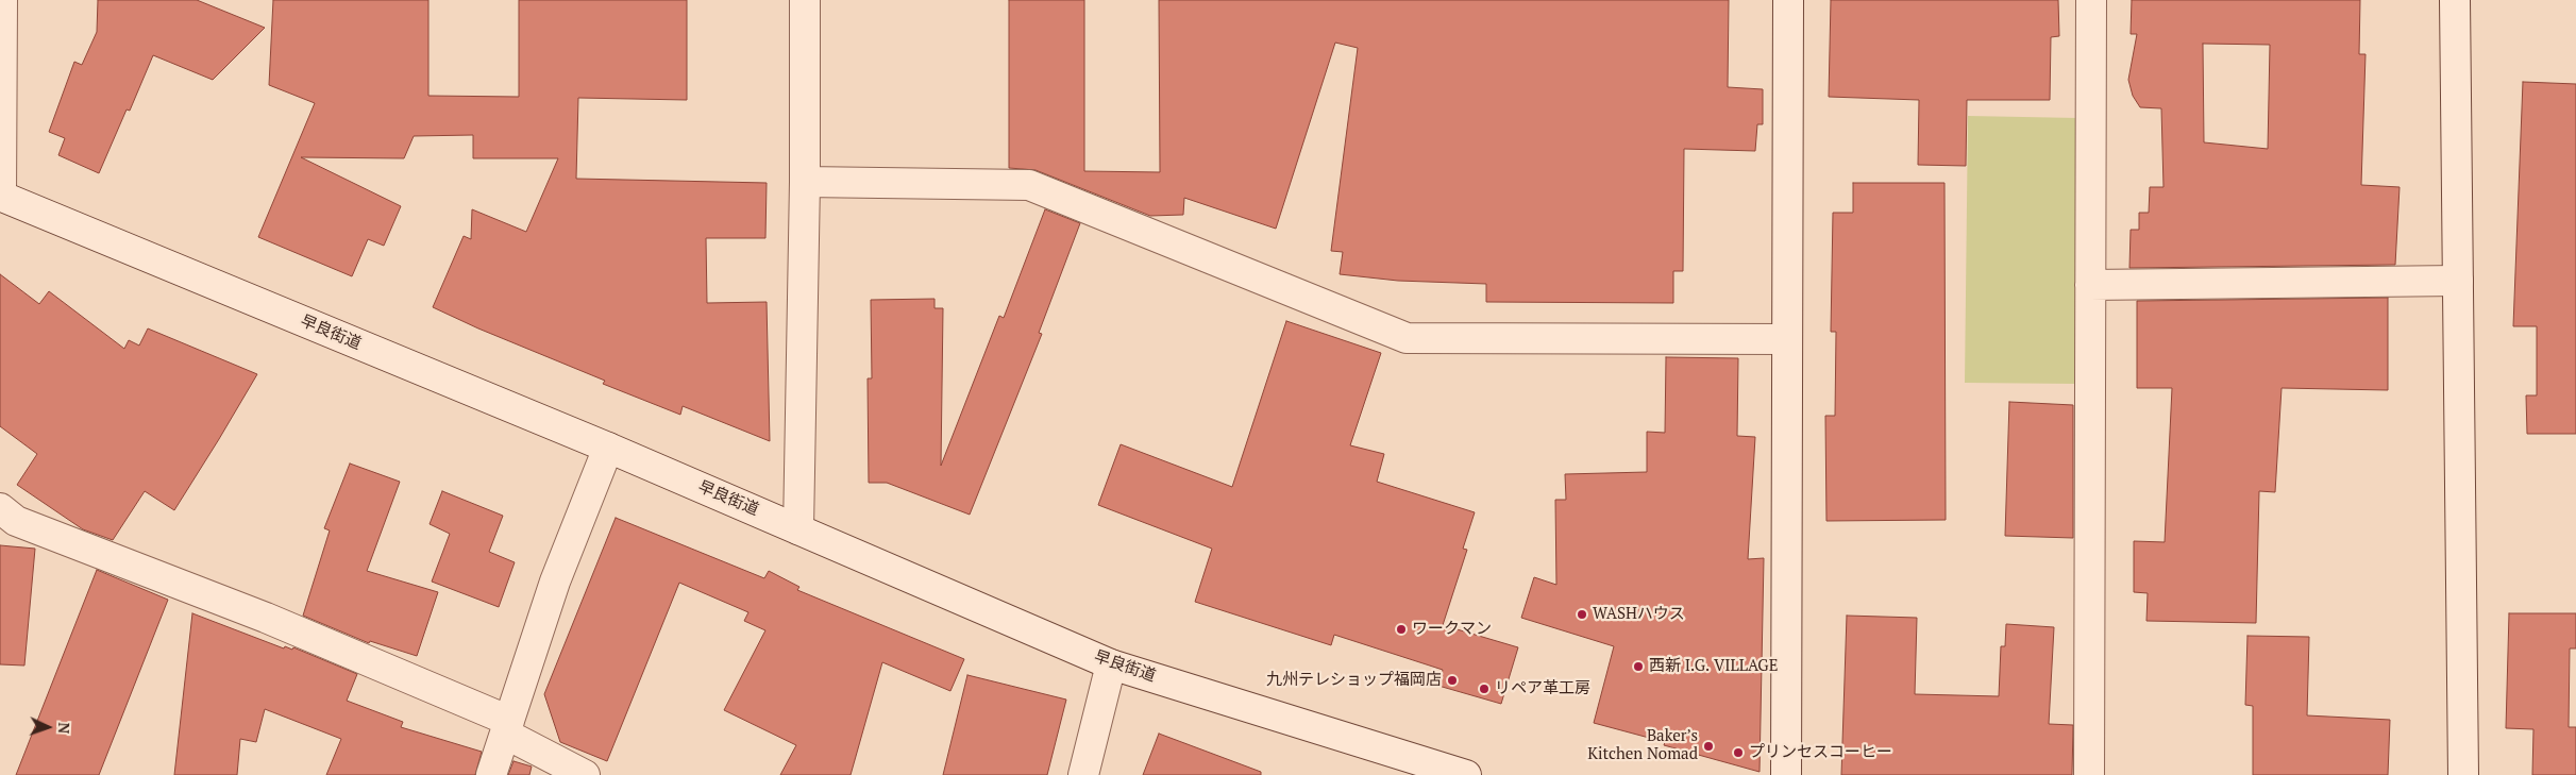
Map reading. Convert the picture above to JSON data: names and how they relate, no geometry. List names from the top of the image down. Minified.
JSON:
{"streets":{"street":["早良街道"]},"places":["WASHハウス","ワークマン","西新 I.G. VILLAGE","九州テレショップ福岡店","リペア革工房","Baker’s Kitchen Nomad","プリンセスコーヒー"],"north":"right"}
